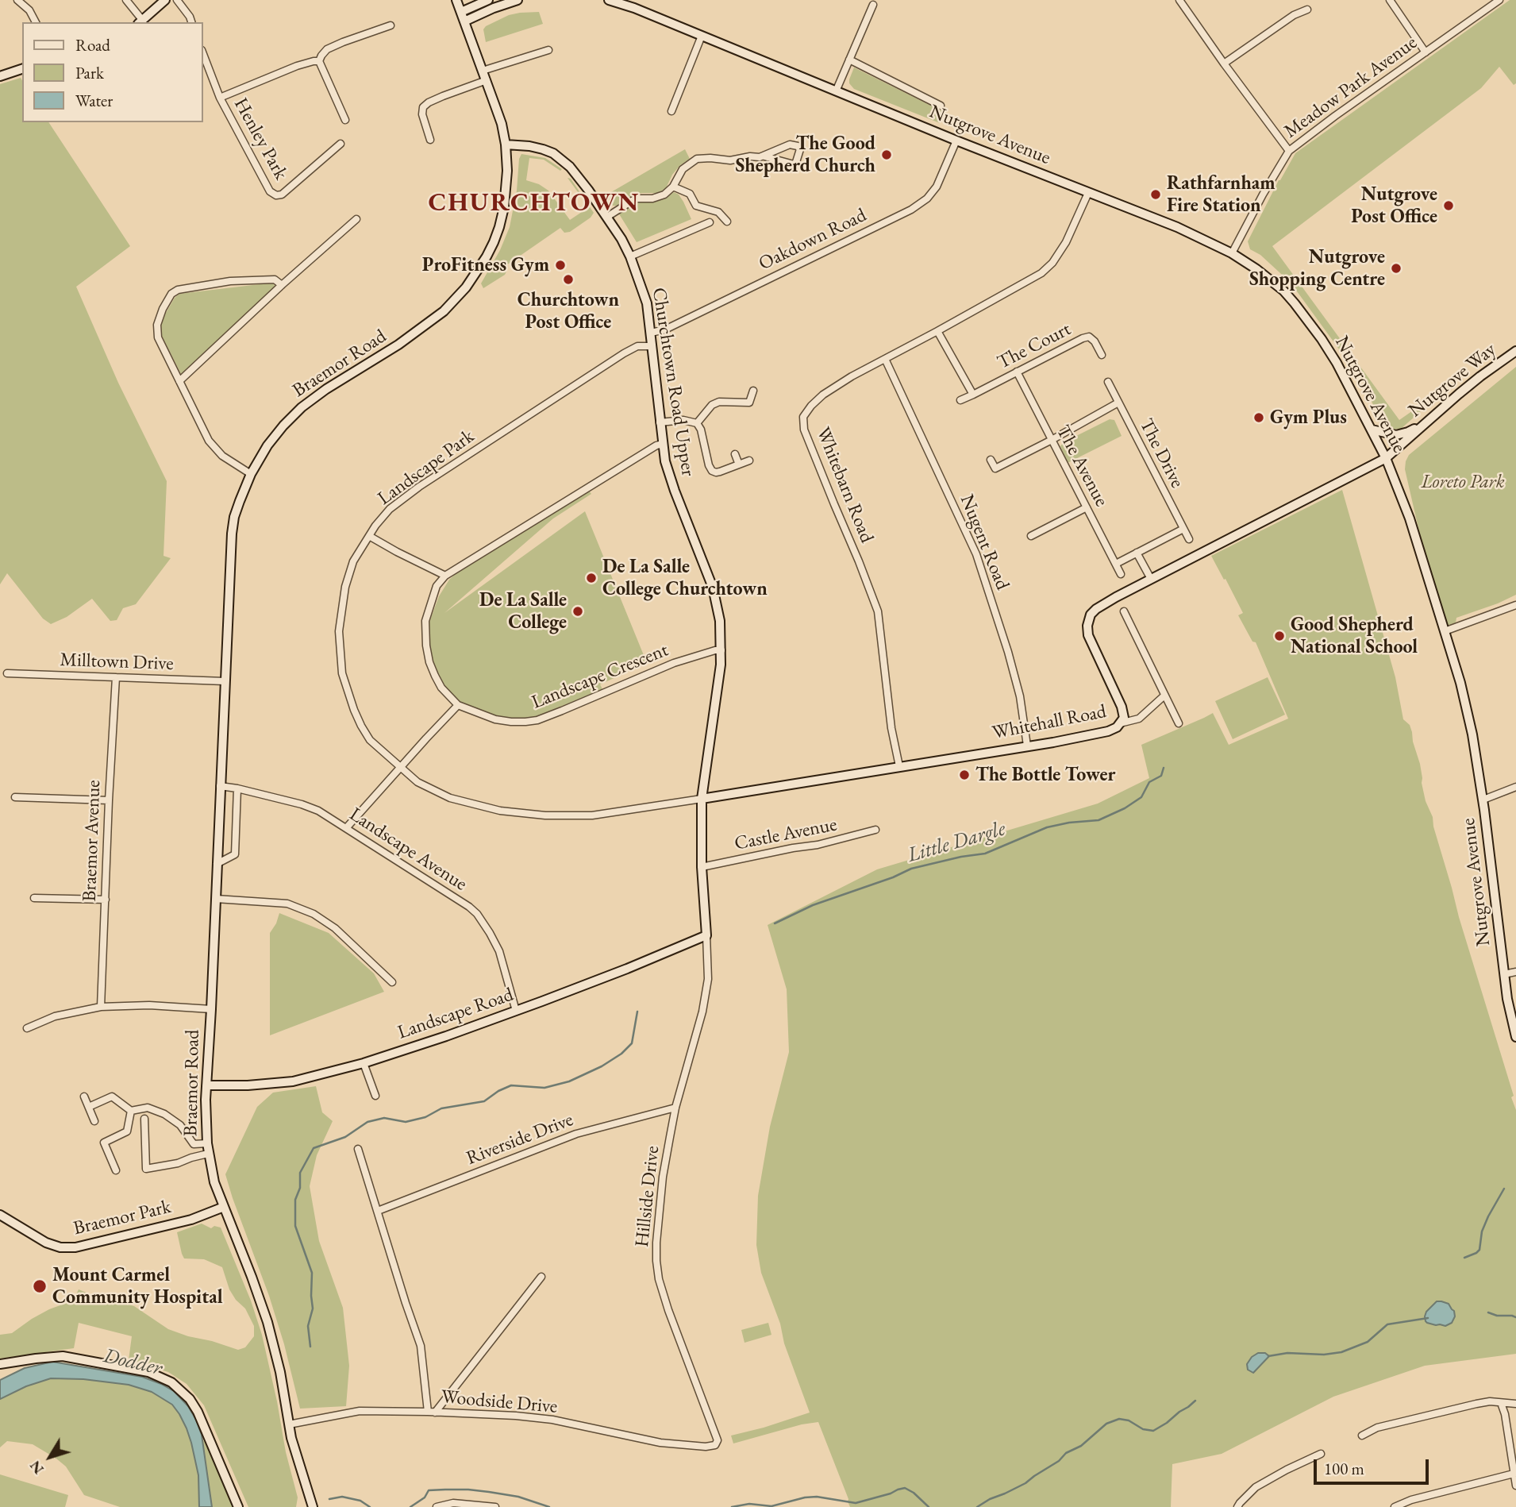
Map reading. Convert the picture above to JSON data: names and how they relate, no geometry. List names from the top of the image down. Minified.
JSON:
{"streets":{"main road":["Nutgrove Avenue","Braemor Road","Nutgrove Way","Churchtown Road Upper","Whitehall Road","Landscape Road","Braemor Park"],"street":["Meadow Park Avenue","Henley Park","Oakdown Road","The Court","The Drive","The Avenue","Landscape Park","Whitebarn Road","Nugent Road","Milltown Drive","Landscape Crescent","Castle Avenue","Braemor Avenue","Landscape Avenue","Riverside Drive","Hillside Drive","Woodside Drive"]},"crossings":[["Meadow Park Avenue","Nutgrove Avenue"],["Nutgrove Avenue","Oakdown Road"],["Nutgrove Avenue","Nutgrove Way"],["Nutgrove Avenue","Whitebarn Road"],["Nutgrove Avenue","Whitehall Road"],["Oakdown Road","Churchtown Road Upper"],["The Court","The Avenue"],["Braemor Road","Churchtown Road Upper"],["Braemor Road","Milltown Drive"],["Braemor Road","Landscape Avenue"],["Braemor Road","Landscape Road"],["Braemor Road","Braemor Park"],["Braemor Road","Woodside Drive"],["Nutgrove Way","Whitehall Road"],["Churchtown Road Upper","Landscape Park"],["Churchtown Road Upper","Landscape Crescent"],["Churchtown Road Upper","Whitehall Road"],["Churchtown Road Upper","Castle Avenue"],["Churchtown Road Upper","Landscape Road"],["Churchtown Road Upper","Hillside Drive"],["Landscape Park","Whitehall Road"],["Whitebarn Road","Nugent Road"],["Whitebarn Road","Whitehall Road"],["Nugent Road","Whitehall Road"],["Milltown Drive","Braemor Avenue"],["Landscape Avenue","Landscape Road"],["Landscape Road","Hillside Drive"],["Riverside Drive","Hillside Drive"],["Hillside Drive","Woodside Drive"]],"districts":["CHURCHTOWN"],"water":["Little Dargle","Dodder"],"parks":["Loreto Park"],"places":["The Good Shepherd Church","Rathfarnham Fire Station","Nutgrove Post Office","ProFitness Gym","Nutgrove Shopping Centre","Churchtown Post Office","Gym Plus","De La Salle College Churchtown","De La Salle College","Good Shepherd National School","The Bottle Tower","Mount Carmel Community Hospital"],"legend":["Road","Park","Water"],"scale_bar":"100 m","north":"bottom left"}
